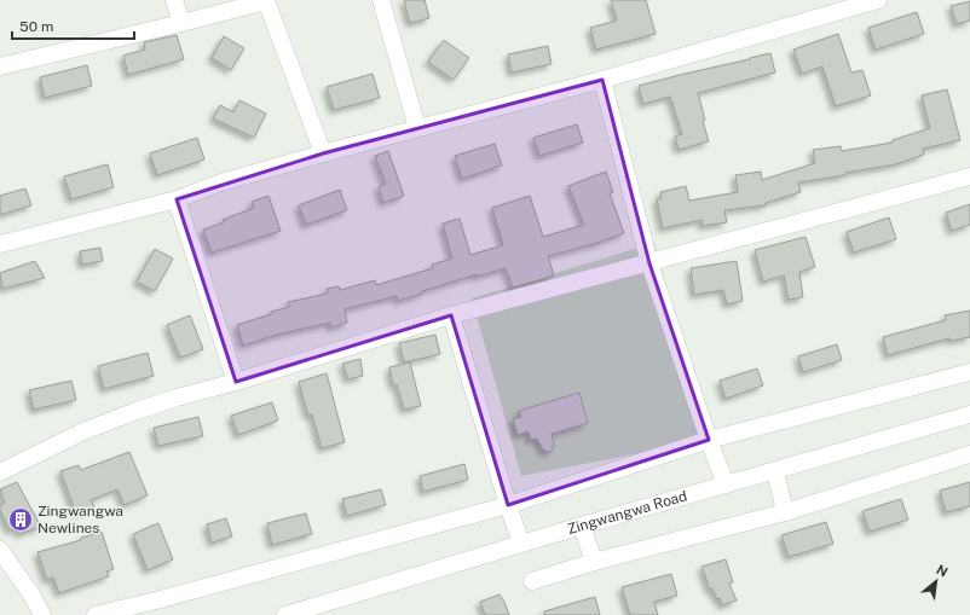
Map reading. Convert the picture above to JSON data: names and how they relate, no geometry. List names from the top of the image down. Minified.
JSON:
{"streets":{"street":["Zingwangwa Road"]},"places":{"building":["Zingwangwa Newlines"]},"scale_bar":"50 m","north":"top right"}
